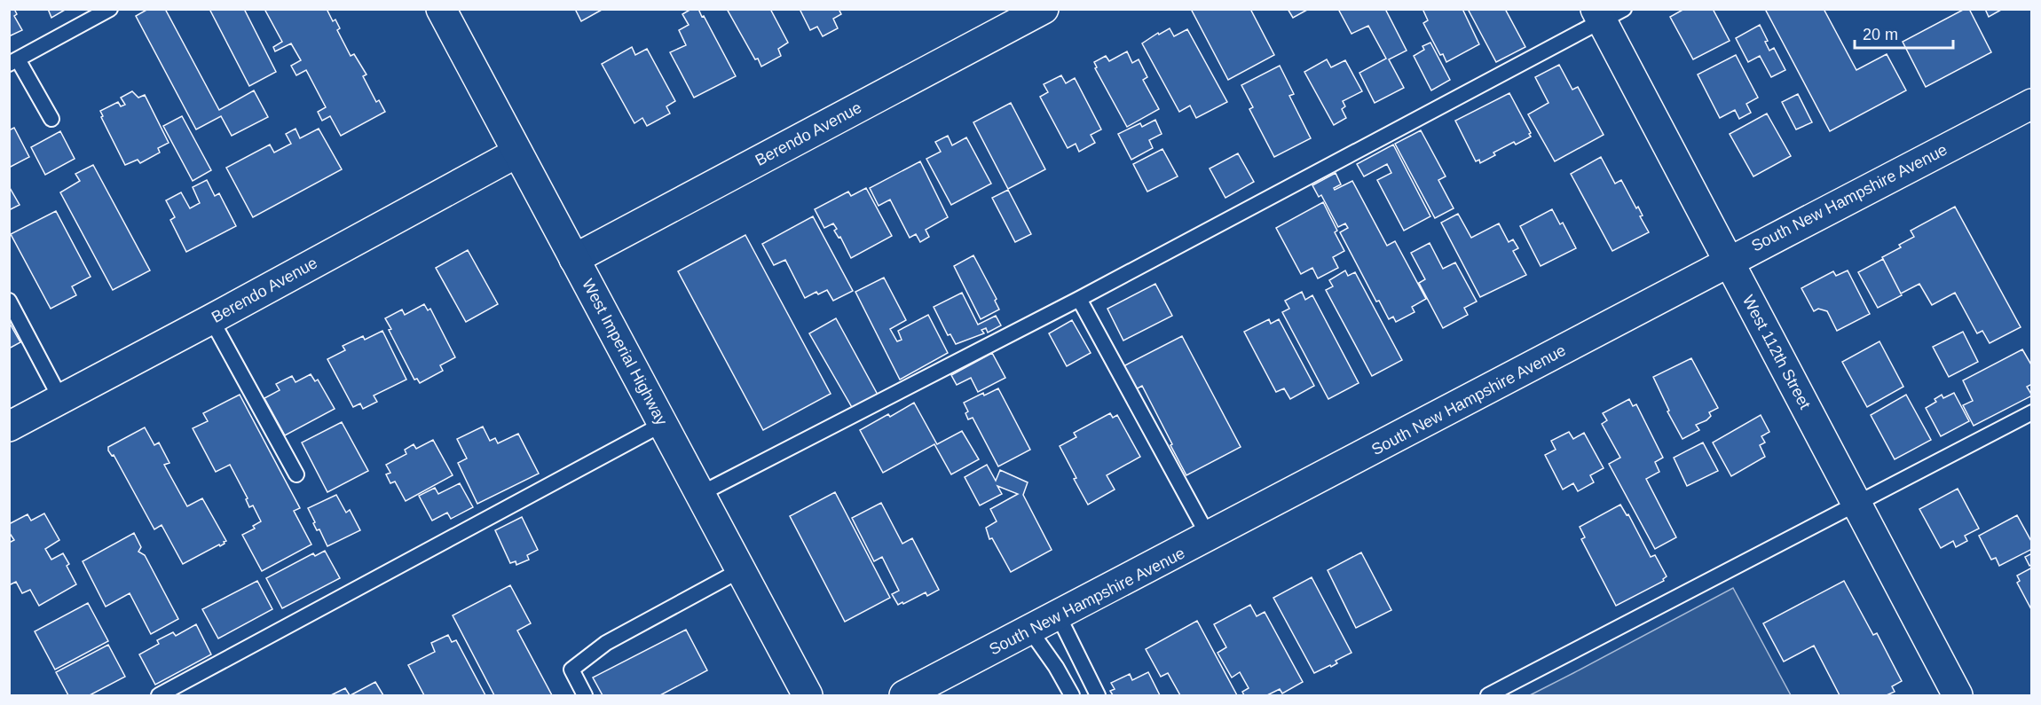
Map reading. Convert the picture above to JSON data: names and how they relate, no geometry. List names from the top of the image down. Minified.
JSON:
{"streets":{"street":["Berendo Avenue","South New Hampshire Avenue","West Imperial Highway","West 112th Street"]},"crossings":[["Berendo Avenue","West Imperial Highway"],["South New Hampshire Avenue","West 112th Street"]],"scale_bar":"20 m"}
